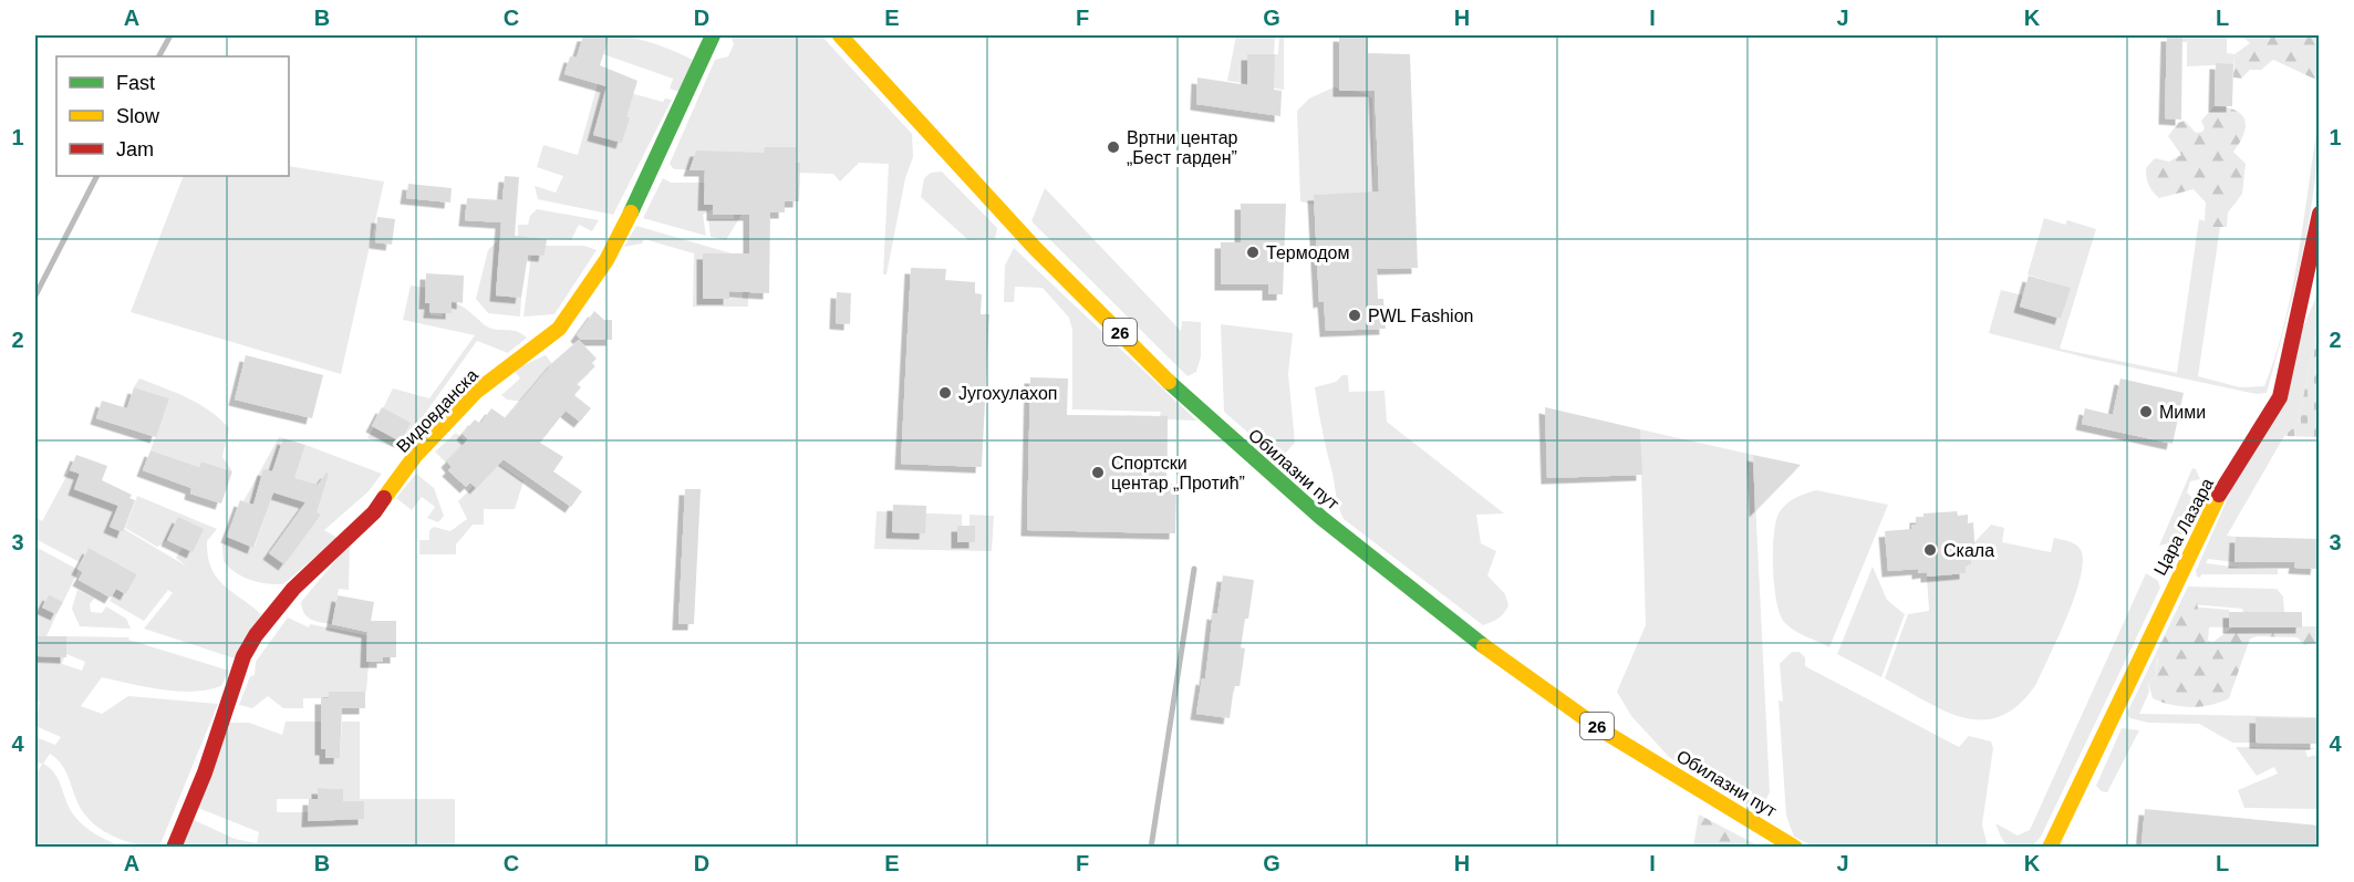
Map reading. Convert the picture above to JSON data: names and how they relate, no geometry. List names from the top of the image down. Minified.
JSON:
{"streets":{"street":["26","Видовданска","Обилазни пут","Цара Лазара"]},"places":["Вртни центар „Бест гарден”","Термодом","PWL Fashion","Југохулахоп","Мими","Спортски центар „Протић”","Скала"],"legend":["Fast","Slow","Jam"],"grid":{"columns":["A","B","C","D","E","F","G","H","I","J","K","L"],"rows":["1","2","3","4"]}}
